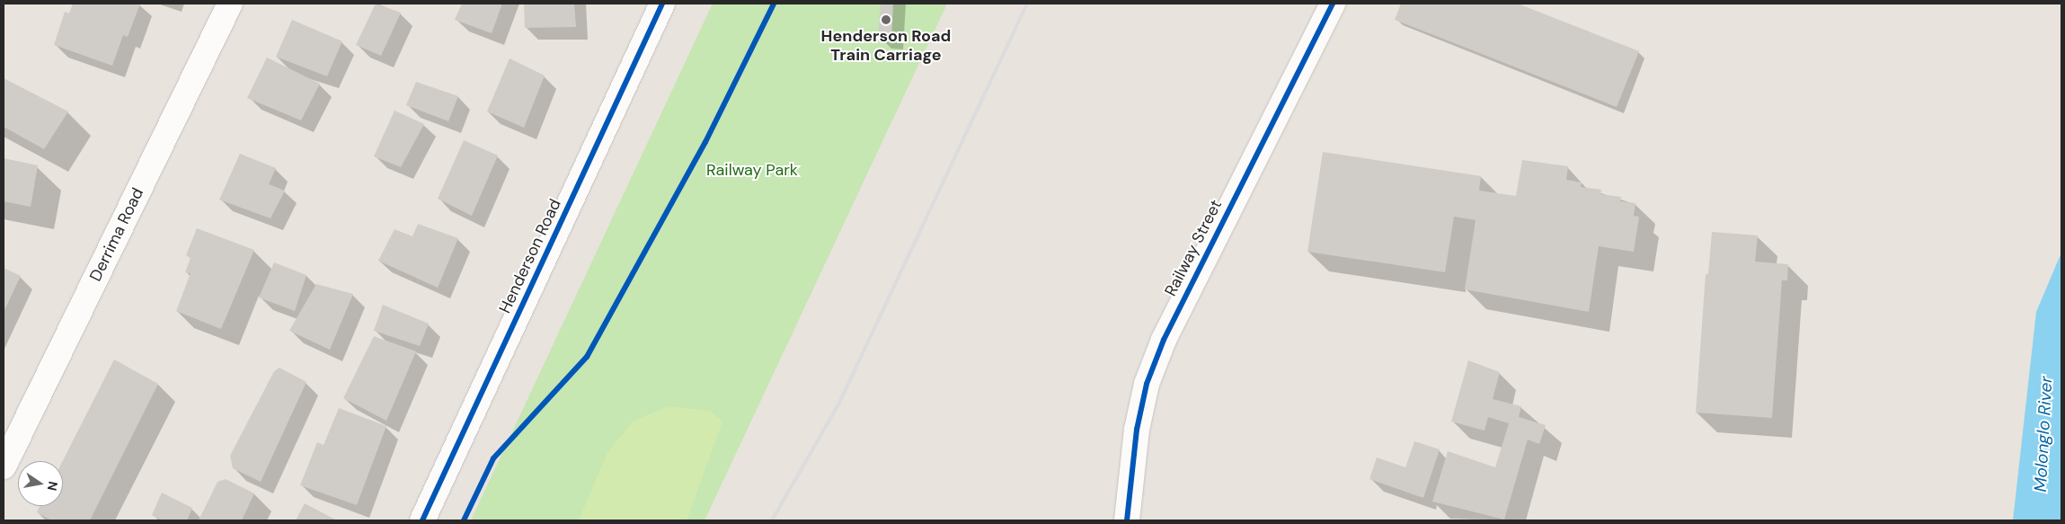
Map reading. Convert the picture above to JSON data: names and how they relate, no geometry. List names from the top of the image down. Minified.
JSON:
{"streets":{"street":["Derrima Road","Railway Street","Henderson Road"]},"water":["Molonglo River"],"parks":["Railway Park"],"places":["Henderson Road Train Carriage"],"north":"right"}
